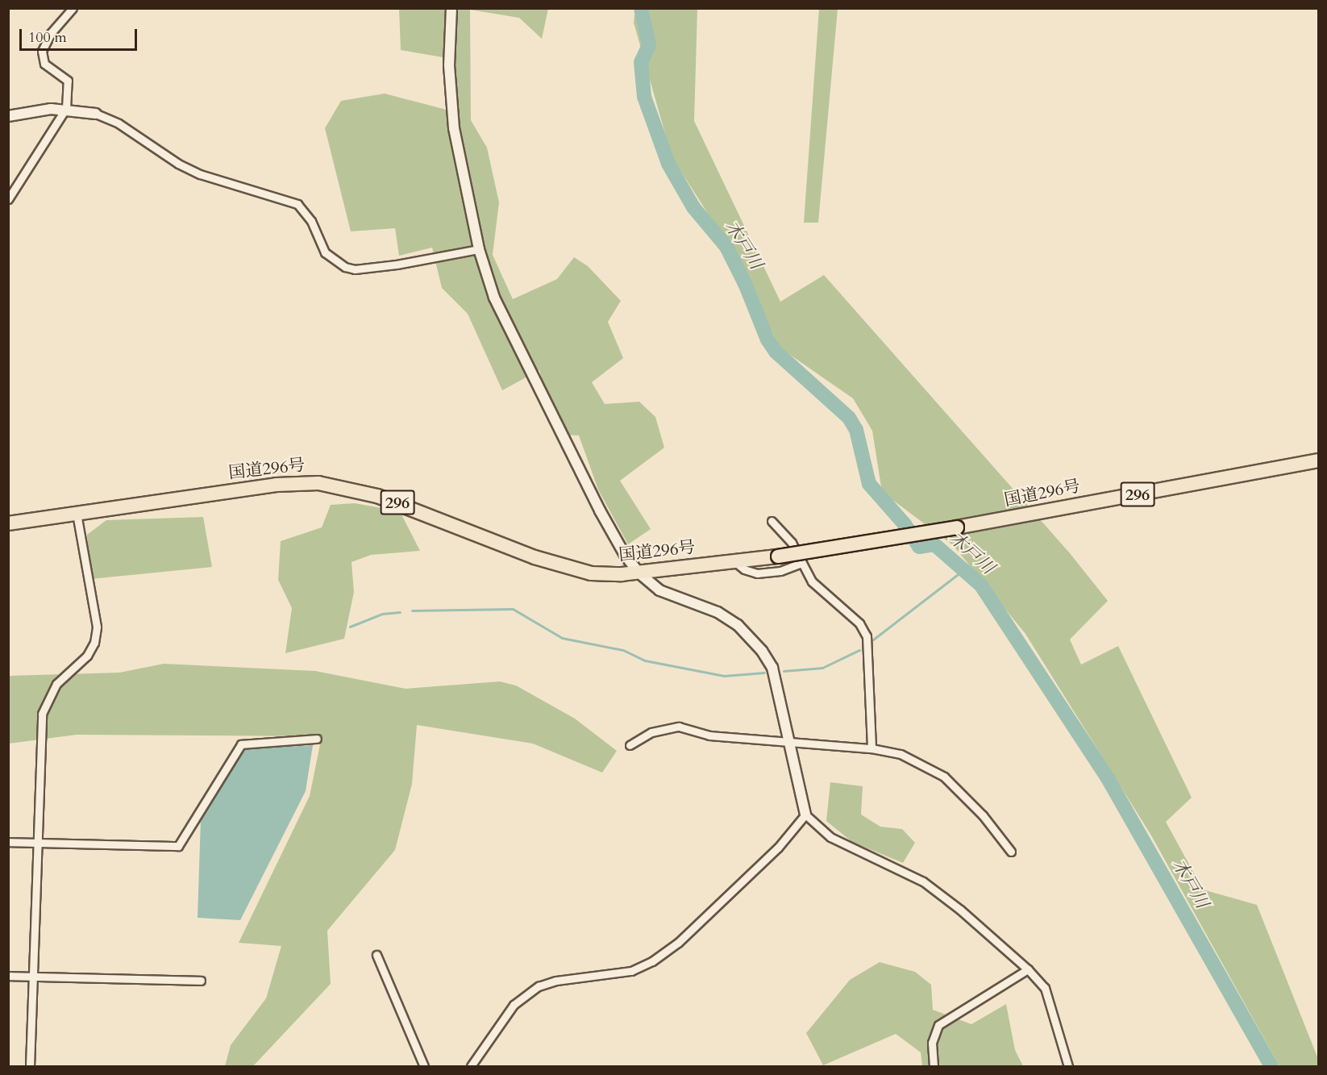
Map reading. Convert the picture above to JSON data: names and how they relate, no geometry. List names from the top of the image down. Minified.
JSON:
{"streets":{"highway":["国道296号","296"]},"water":["木戸川"],"scale_bar":"100 m"}
